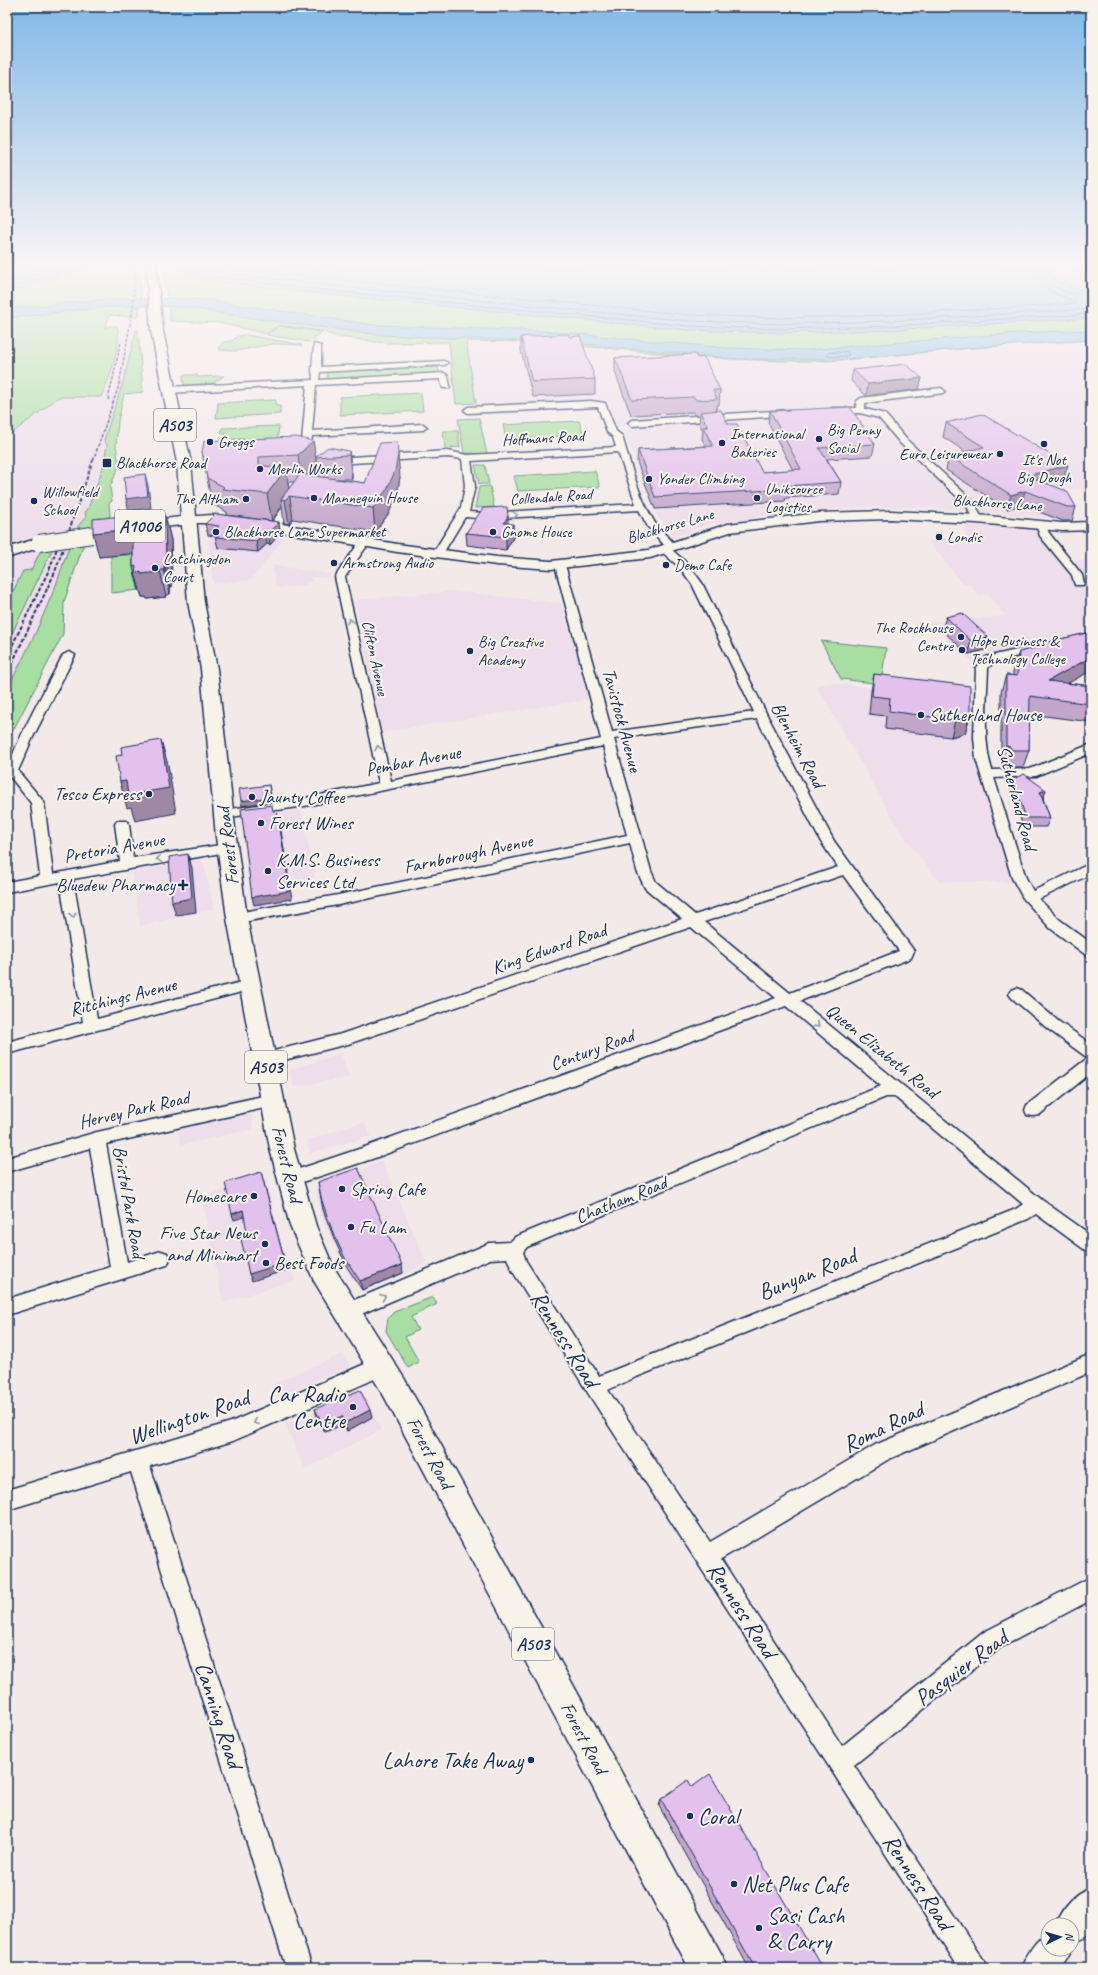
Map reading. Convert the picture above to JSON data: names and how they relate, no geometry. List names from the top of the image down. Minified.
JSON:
{"streets":{"main road":["A503","Blackhorse Lane","A1006","Forest Road"],"street":["Hoffmans Road","Collendale Road","Clifton Avenue","Tavistock Avenue","Blenheim Road","Pembar Avenue","Sutherland Road","Pretoria Avenue","Farnborough Avenue","King Edward Road","Ritchings Avenue","Century Road","Queen Elizabeth Road","Hervey Park Road","Chatham Road","Bristol Park Road","Bunyan Road","Renness Road","Wellington Road","Roma Road","Pasquier Road","Canning Road"]},"crossings":[["Hoffmans Road","Blackhorse Lane"],["Hoffmans Road","Blenheim Road"],["Collendale Road","Blenheim Road"],["Blackhorse Lane","A1006"],["Blackhorse Lane","Clifton Avenue"],["Blackhorse Lane","Tavistock Avenue"],["Blackhorse Lane","Blenheim Road"],["Blackhorse Lane","Forest Road"],["A1006","Forest Road"],["Clifton Avenue","Pembar Avenue"],["Tavistock Avenue","Pembar Avenue"],["Tavistock Avenue","Farnborough Avenue"],["Tavistock Avenue","Queen Elizabeth Road"],["Blenheim Road","Pembar Avenue"],["Blenheim Road","King Edward Road"],["Blenheim Road","Century Road"],["Pembar Avenue","Forest Road"],["Forest Road","Pretoria Avenue"],["Forest Road","Farnborough Avenue"],["Forest Road","King Edward Road"],["Forest Road","Ritchings Avenue"],["Forest Road","Century Road"],["Forest Road","Hervey Park Road"],["Forest Road","Wellington Road"],["King Edward Road","Queen Elizabeth Road"],["Century Road","Queen Elizabeth Road"],["Queen Elizabeth Road","Chatham Road"],["Queen Elizabeth Road","Bunyan Road"],["Hervey Park Road","Bristol Park Road"],["Chatham Road","Renness Road"],["Bunyan Road","Renness Road"],["Renness Road","Roma Road"],["Renness Road","Pasquier Road"],["Wellington Road","Canning Road"]],"one_way":["Collendale Road","Clifton Avenue","Pretoria Avenue","Wellington Road"],"places":{"other":["Big Penny Social","Greggs","International Bakeries","It's Not Big Dough","Euro Leisurewear","Merlin Works","Yonder Climbing","Mannequin House","Uniksource Logistics","The Altham","Willowfield School","Blackhorse Lane Supermarket","Gnome House","Londis","Armstrong Audio","Demo Cafe","Latchingdon Court","The Rockhouse Centre","Hope Business & Technology College","Big Creative Academy","Sutherland House","Tesco Express","Jaunty Coffee","Forest Wines","K.M.S. Business Services Ltd","Spring Cafe","Homecare","Fu Lam","Five Star News and Minimart","Best Foods","Car Radio Centre","Lahore Take Away","Coral","Net Plus Cafe","Sasi Cash & Carry"],"transit":["Blackhorse Road"],"health":["Bluedew Pharmacy"]},"north":"right"}
